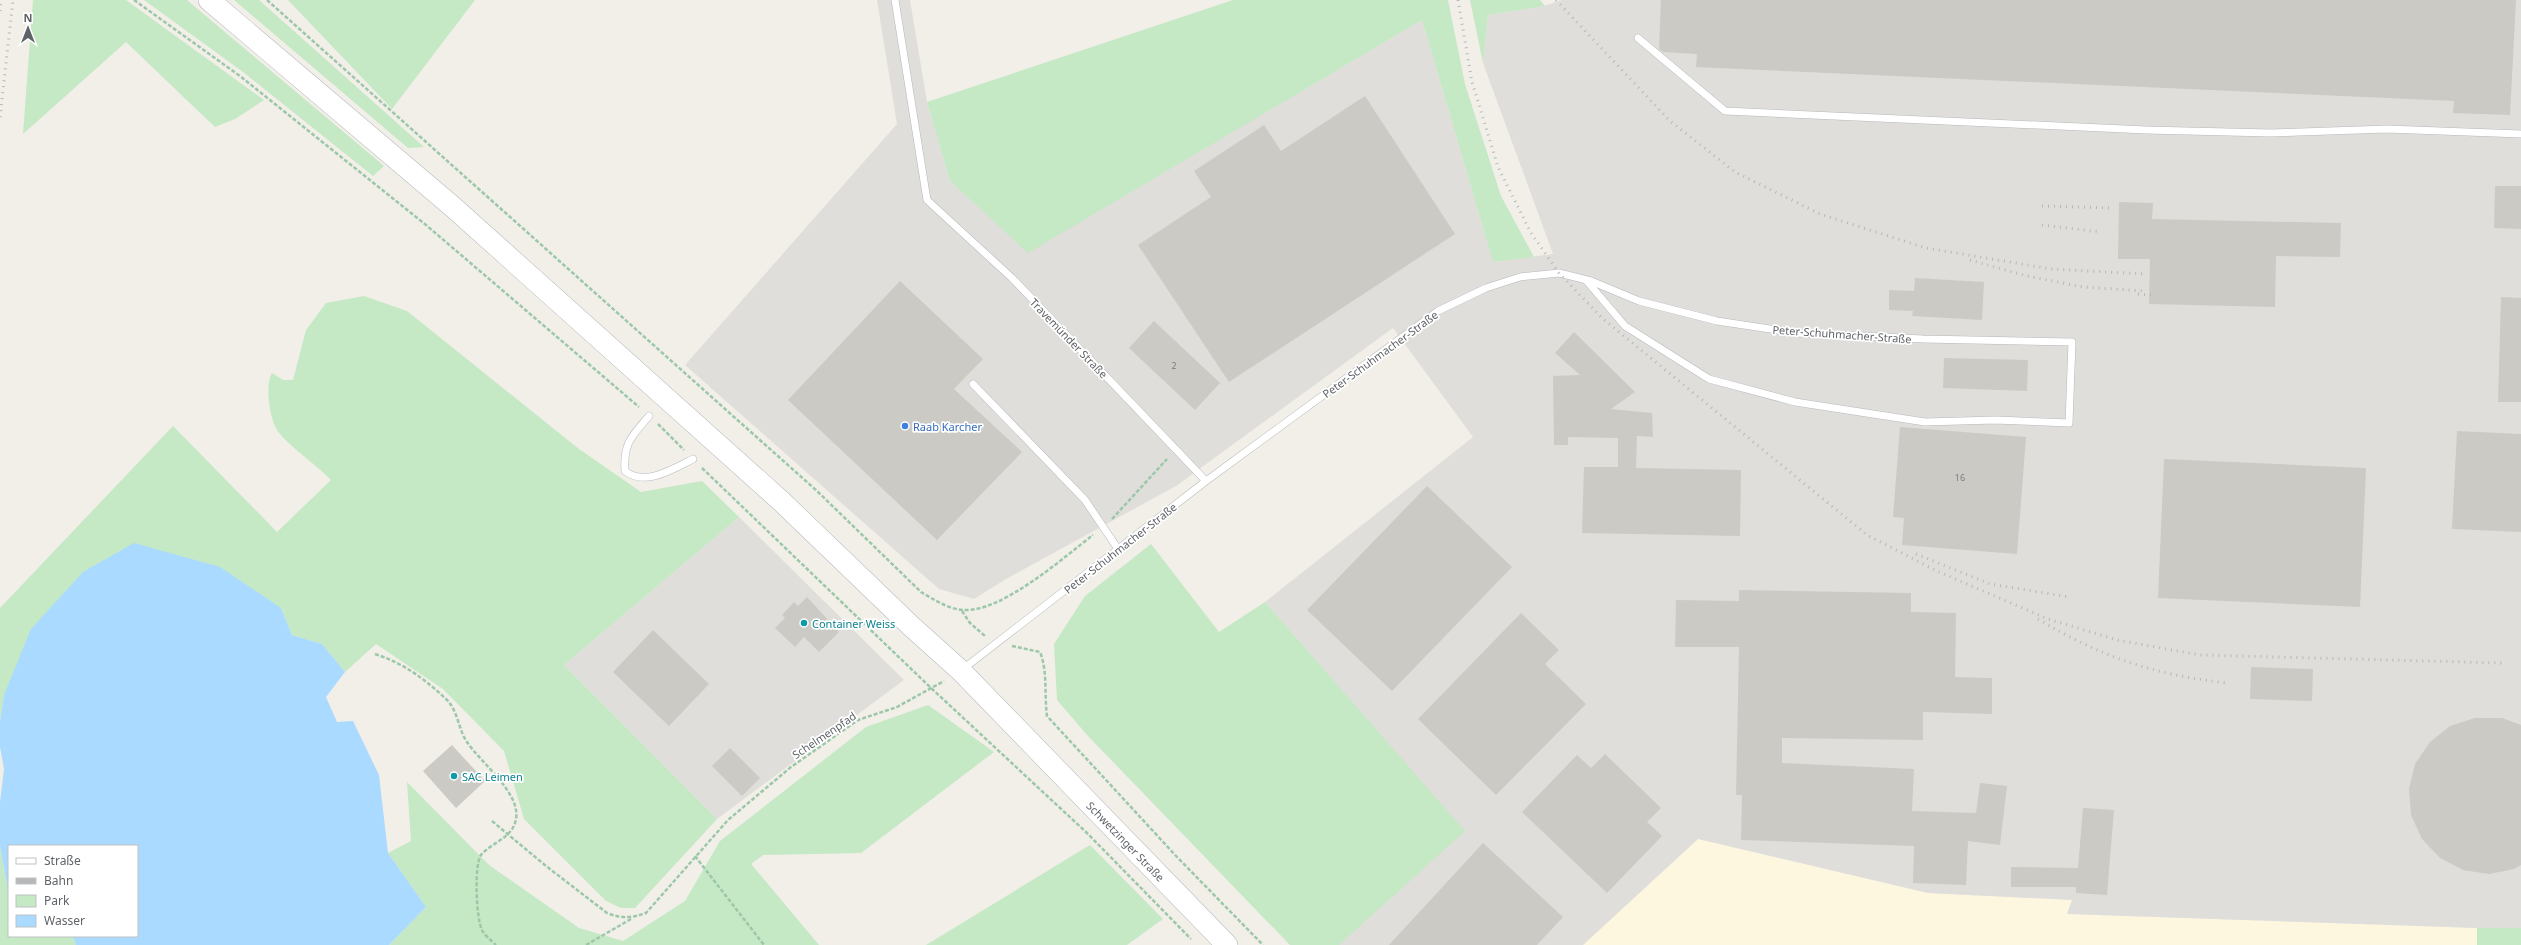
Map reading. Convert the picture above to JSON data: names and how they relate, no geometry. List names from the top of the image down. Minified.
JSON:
{"streets":{"main road":["Schwetzinger Straße"],"lane":["Peter-Schuhmacher-Straße","Travemünder Straße"],"path":["Schelmenpfad"]},"crossings":[["Peter-Schuhmacher-Straße","Travemünder Straße"],["Peter-Schuhmacher-Straße","Schelmenpfad"],["Peter-Schuhmacher-Straße","Schwetzinger Straße"],["Schelmenpfad","Schwetzinger Straße"]],"places":["Raab Karcher","Container Weiss","SAC Leimen"],"house_numbers":["2","16"],"legend":["Straße","Bahn","Park","Wasser"],"north":"top"}
